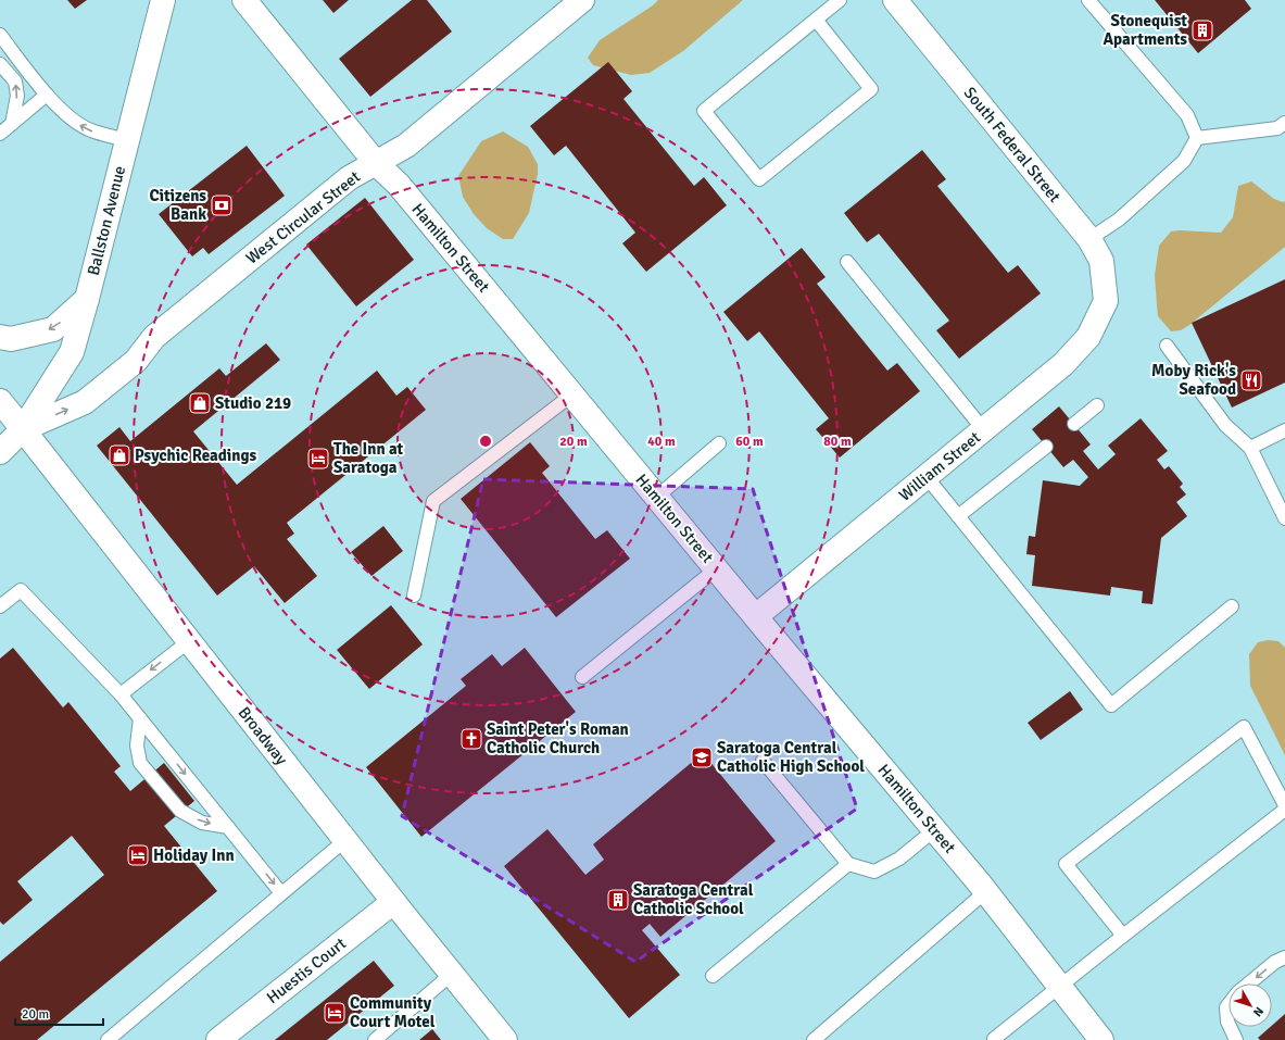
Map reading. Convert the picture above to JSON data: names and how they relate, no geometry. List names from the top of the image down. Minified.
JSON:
{"streets":{"main road":["South Federal Street","West Circular Street","Ballston Avenue","Hamilton Street","William Street","Broadway","Huestis Court"]},"crossings":[["South Federal Street","William Street"],["West Circular Street","Ballston Avenue"],["West Circular Street","Hamilton Street"],["West Circular Street","Broadway"],["Ballston Avenue","Broadway"],["Hamilton Street","William Street"],["Broadway","Huestis Court"]],"one_way":["West Circular Street"],"places":{"building":["Stonequist Apartments","Saratoga Central Catholic School"],"bank":["Citizens Bank"],"restaurant":["Moby Rick's Seafood"],"shop":["Studio 219","Psychic Readings"],"hotel":["The Inn at Saratoga","Holiday Inn","Community Court Motel"],"church":["Saint Peter's Roman Catholic Church"],"school or university":["Saratoga Central Catholic High School"]},"scale_bar":"20 m","north":"bottom right","rings":["20 m","40 m","60 m","80 m"]}
